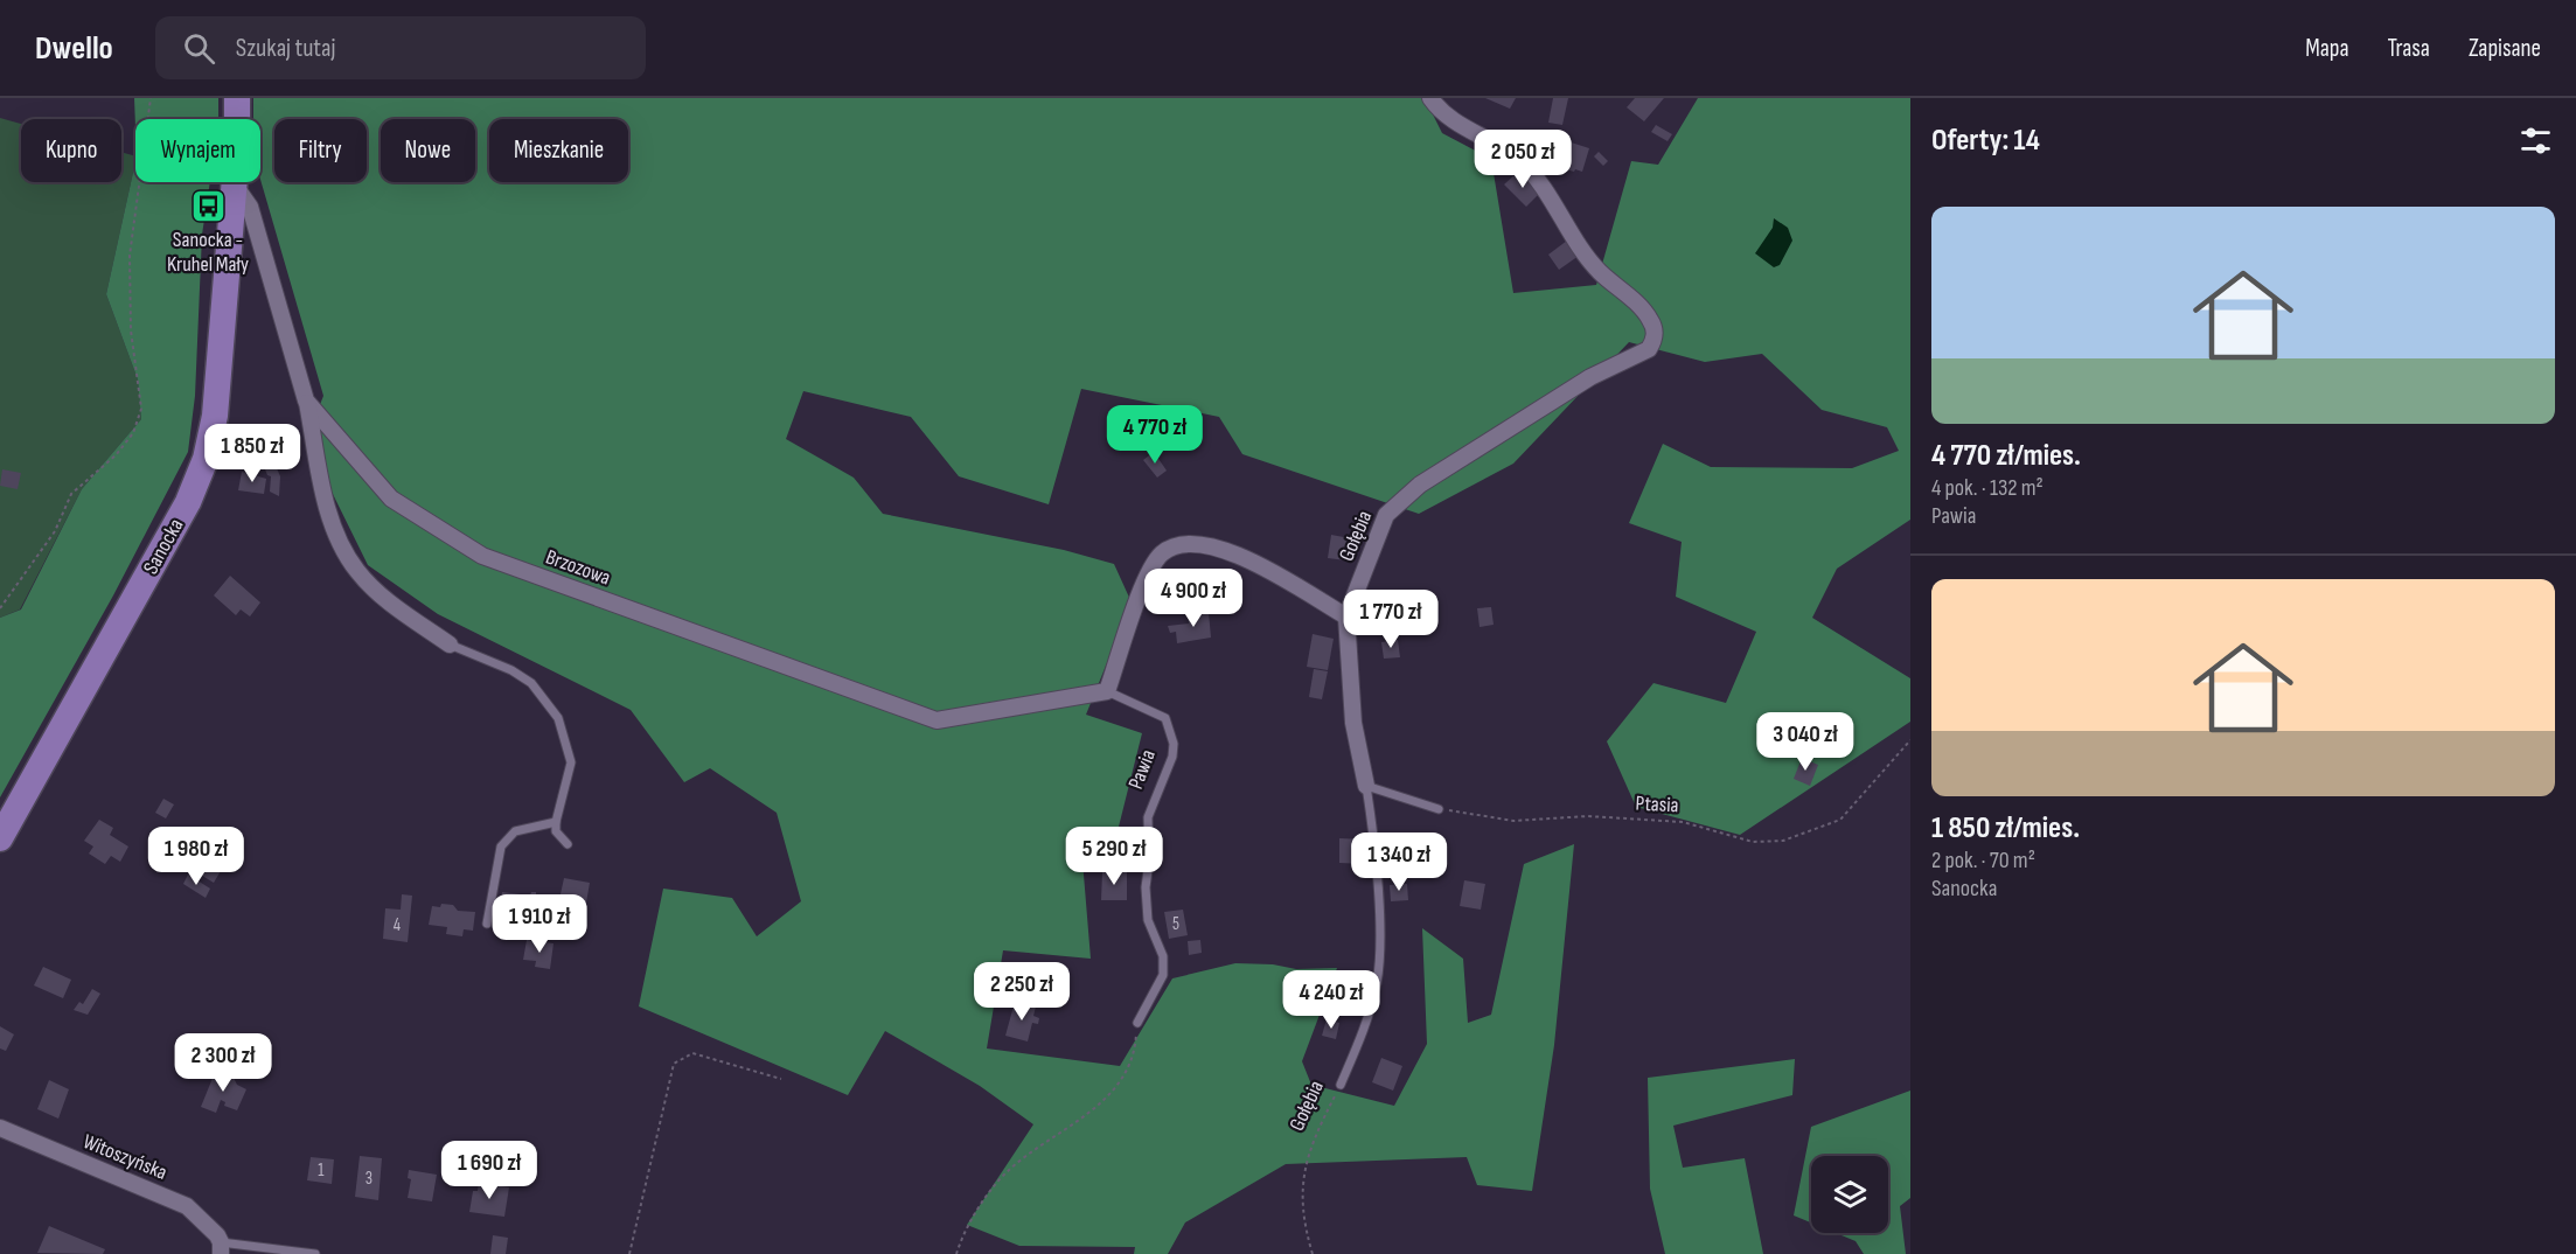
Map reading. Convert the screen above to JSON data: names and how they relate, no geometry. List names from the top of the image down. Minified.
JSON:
{"streets":{"main road":["Sanocka"],"street":["Gołębia","Brzozowa","Witoszyńska"],"lane":["Pawia"],"path":["Ptasia"]},"crossings":[["Sanocka","Brzozowa"],["Brzozowa","Pawia"]],"places":{"bus stop":["Sanocka - Kruhel Mały"]},"house_numbers":["5","4","1","3"],"page":{"header":"Dwello","search":"Szukaj tutaj","nav":["Mapa","Trasa","Zapisane"],"heading":"Oferty: 14","chip":["Kupno","Wynajem","Filtry","Nowe","Mieszkanie"],"price":["2 050 zł","4 770 zł","1 850 zł","4 900 zł","1 770 zł","3 040 zł","1 980 zł","5 290 zł","1 340 zł","1 910 zł","2 250 zł","4 240 zł","2 300 zł","1 690 zł"],"list":[{"name":"4 770 zł/mies.","note":"4 pok. · 132 m² · Pawia"},{"name":"1 850 zł/mies.","note":"2 pok. · 70 m² · Sanocka"}]}}
